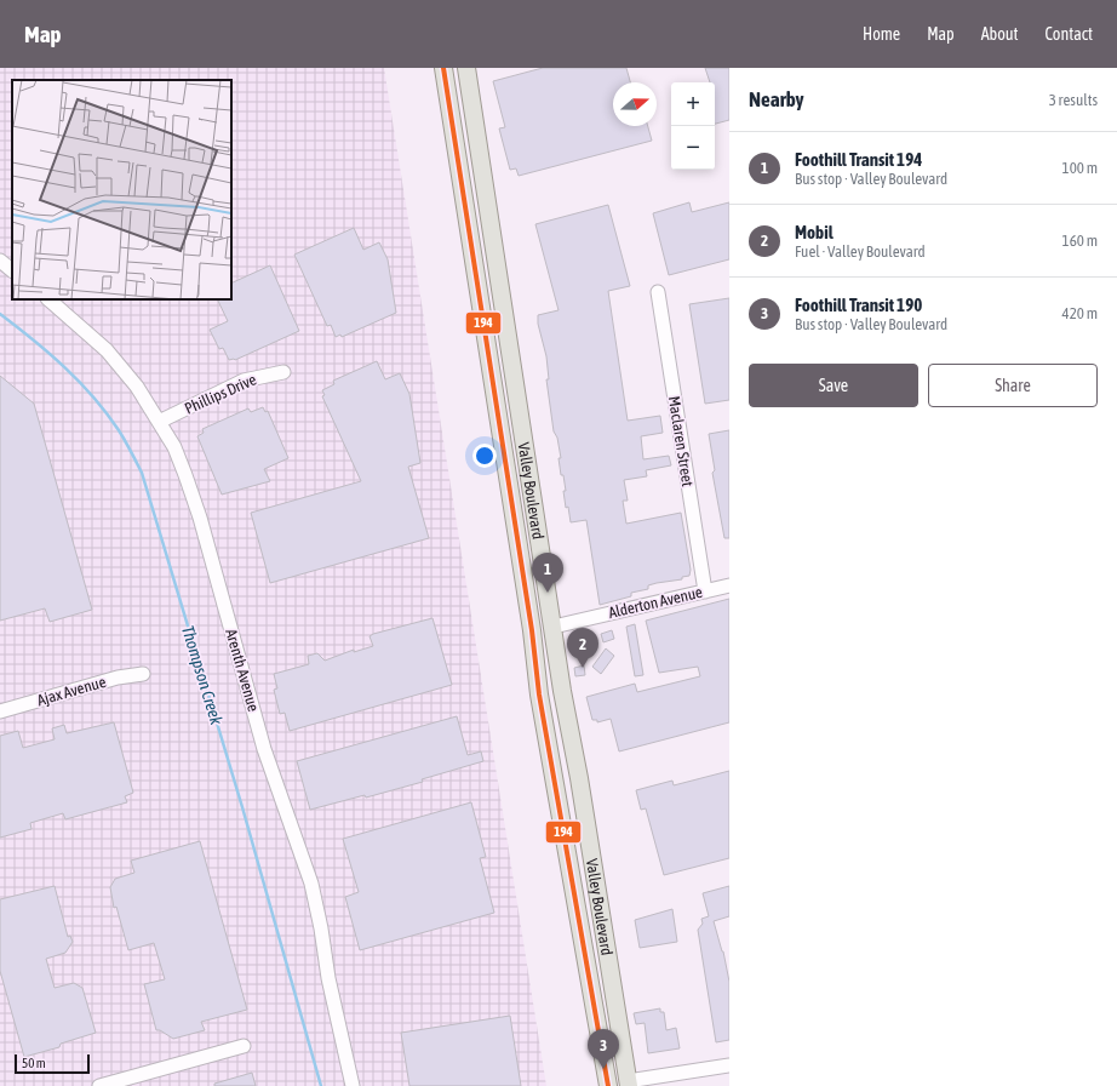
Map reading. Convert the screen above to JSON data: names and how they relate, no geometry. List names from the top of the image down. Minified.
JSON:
{"streets":{"main road":["Valley Boulevard"],"street":["Phillips Drive","Maclaren Street","Alderton Avenue","Arenth Avenue","Ajax Avenue"]},"crossings":[["Phillips Drive","Arenth Avenue"],["Maclaren Street","Alderton Avenue"],["Valley Boulevard","Alderton Avenue"]],"water":["Thompson Creek"],"lines":["transit line 194"],"scale_bar":"50 m","north":"right","page":{"header":"Map","nav":["Home","Map","About","Contact"],"heading":["Nearby","3 results"],"map_buttons":["+","−"],"list":[{"mark":"1","name":"Foothill Transit 194","note":"Bus stop · Valley Boulevard","value":"100 m"},{"mark":"2","name":"Mobil","note":"Fuel · Valley Boulevard","value":"160 m"},{"mark":"3","name":"Foothill Transit 190","note":"Bus stop · Valley Boulevard","value":"420 m"}],"buttons":["Save","Share"],"pins":["1","2","3"],"scale":"50 m"}}
